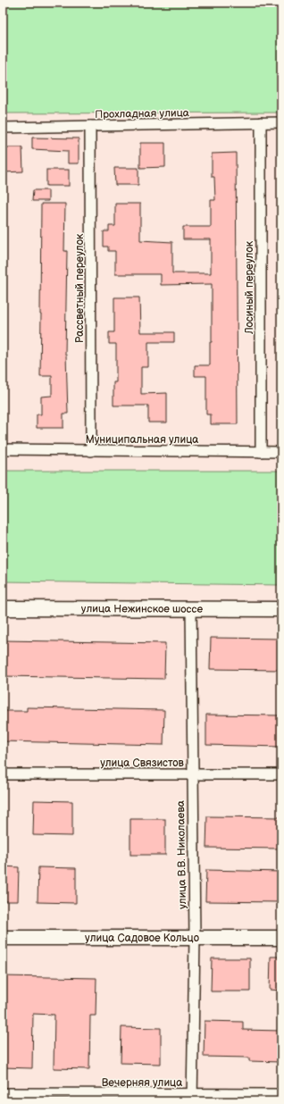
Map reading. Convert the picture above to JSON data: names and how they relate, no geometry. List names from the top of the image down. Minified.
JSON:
{"streets":{"main road":["улица Нежинское шоссе","улица Садовое Кольцо"],"street":["Прохладная улица","Лосиный переулок","Рассветный переулок","Муниципальная улица","улица Связистов","улица В.В. Николаева","Вечерняя улица"]},"crossings":[["Прохладная улица","Лосиный переулок"],["Прохладная улица","Рассветный переулок"],["Лосиный переулок","Муниципальная улица"],["Рассветный переулок","Муниципальная улица"],["улица Нежинское шоссе","улица В.В. Николаева"],["улица Связистов","улица В.В. Николаева"],["улица В.В. Николаева","улица Садовое Кольцо"],["улица В.В. Николаева","Вечерняя улица"]]}
